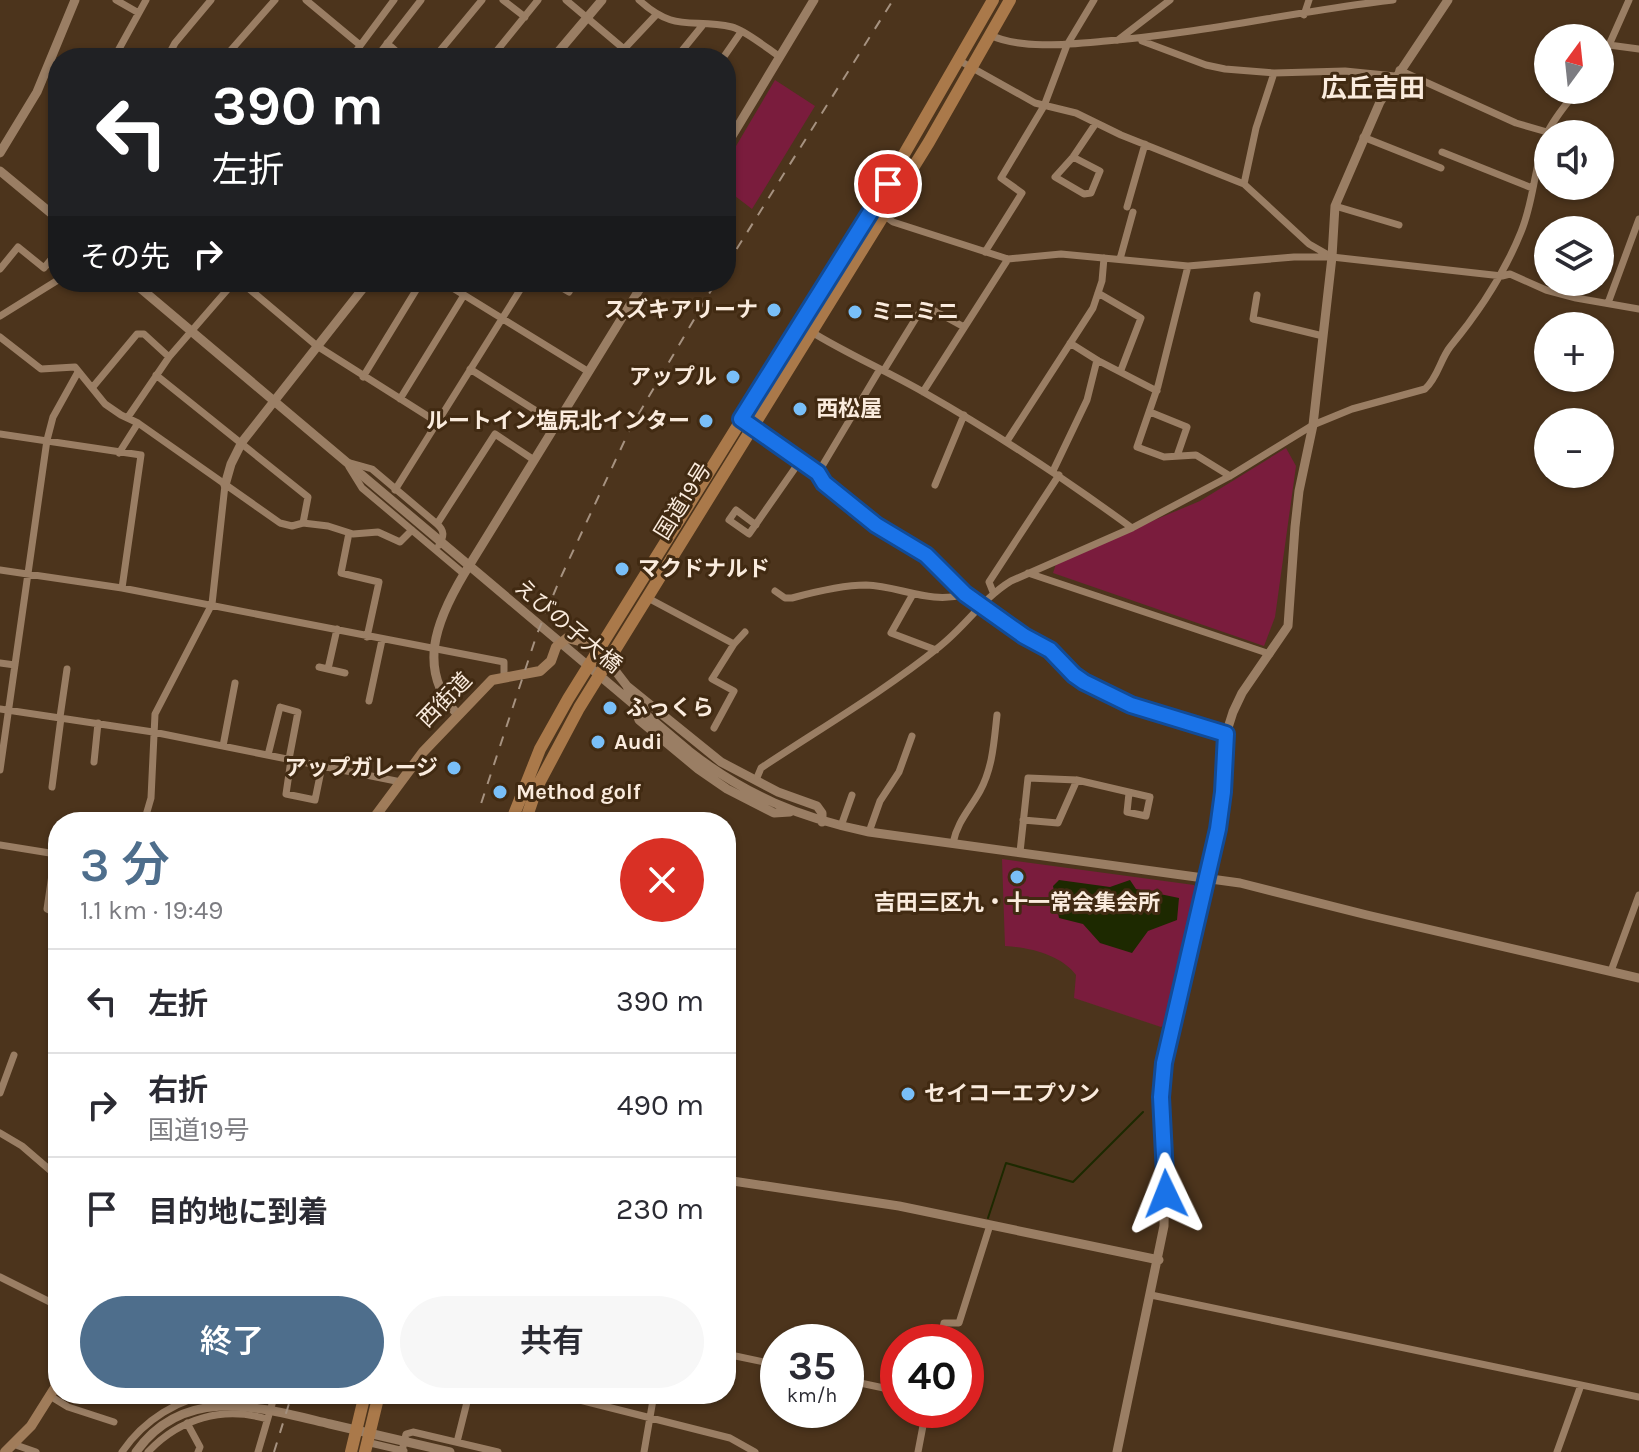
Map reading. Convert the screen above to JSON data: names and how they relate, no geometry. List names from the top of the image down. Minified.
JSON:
{"streets":{"highway":["国道19号"],"main road":["西街道"],"street":["えびの子大橋"]},"crossings":[["国道19号","西街道"]],"districts":["広丘吉田"],"places":["スズキアリーナ","ミニミニ","アップル","西松屋","ルートイン塩尻北インター","マクドナルド","ふっくら","Audi","アップガレージ","Method golf","吉田三区九・十一常会集会所","セイコーエプソン"],"north":"top","page":{"map_buttons":["+","−"],"turn":["390 m","左折"],"then":"その先","heading":["3 分","1.1 km · 19:49"],"list":[{"name":"左折","value":"390 m"},{"name":"右折","note":"国道19号","value":"490 m"},{"name":"目的地に到着","value":"230 m"}],"buttons":["終了","共有"],"speed":"35 km/h","limit":"40"}}
